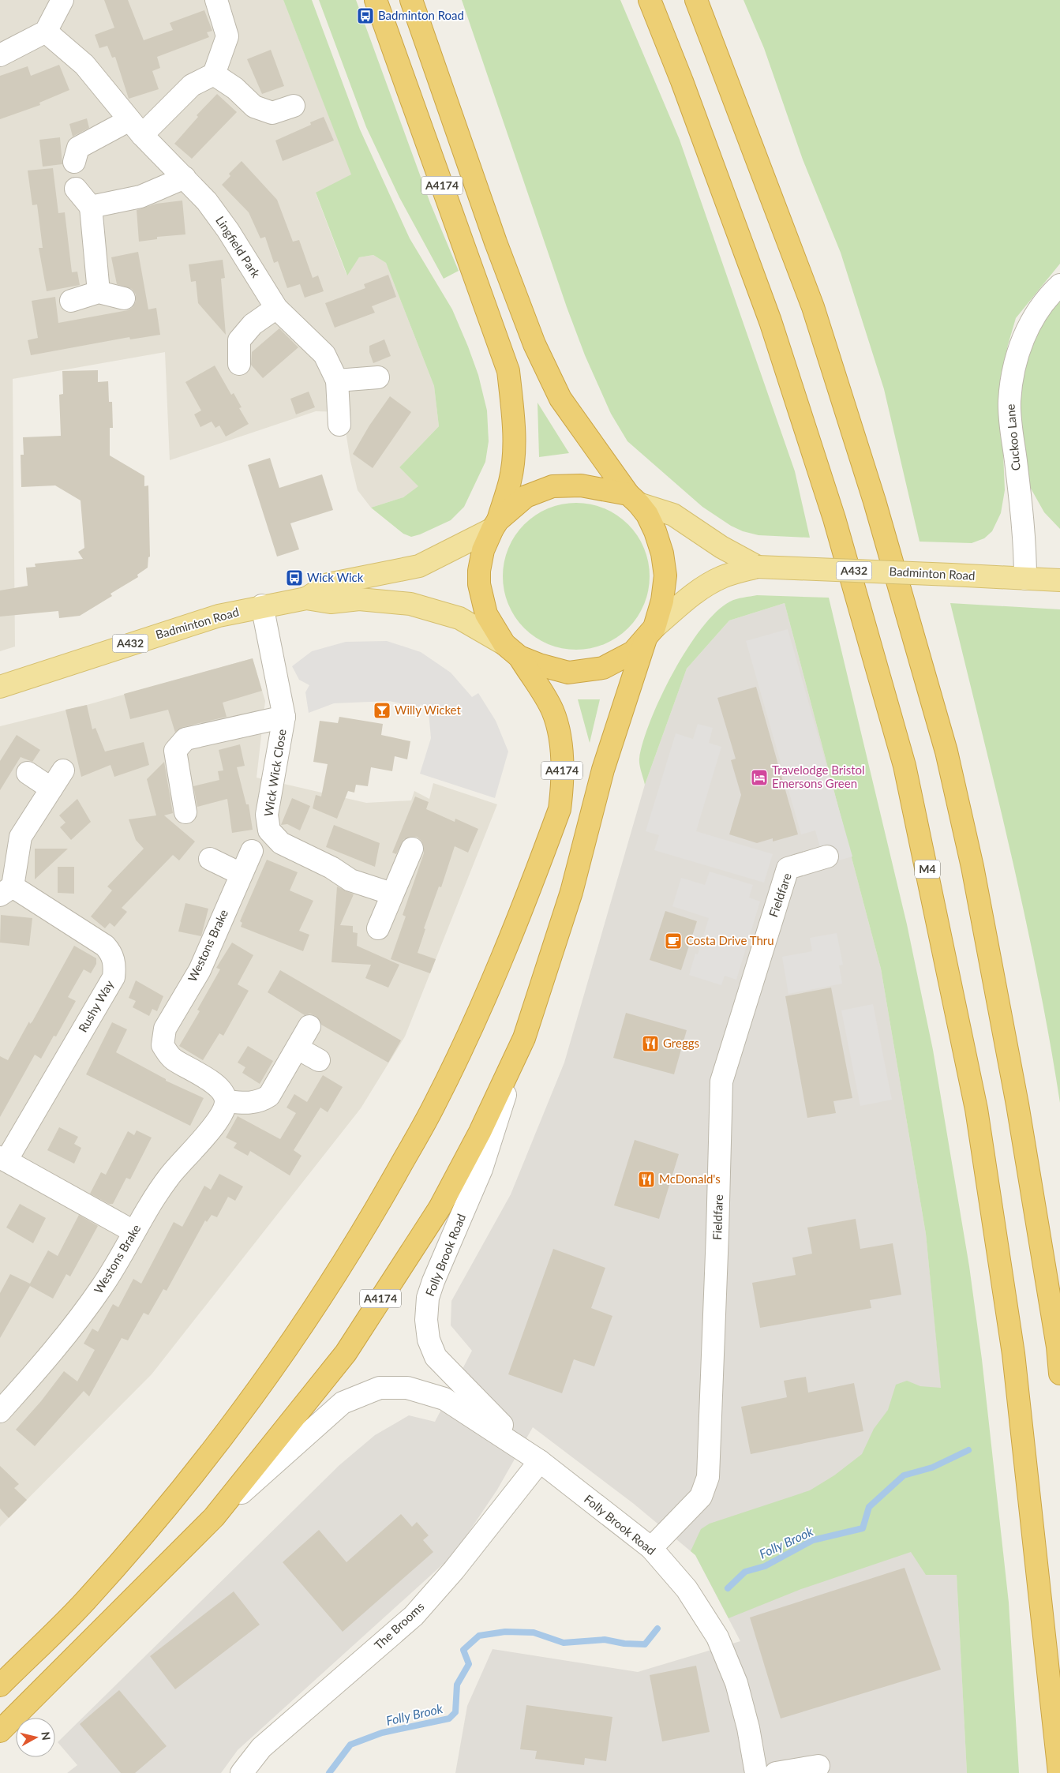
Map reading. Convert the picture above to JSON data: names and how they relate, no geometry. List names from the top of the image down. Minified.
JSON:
{"streets":{"highway":["A4174","M4"],"main road":["A432","Badminton Road"],"street":["Lingfield Park","Cuckoo Lane","Wick Wick Close","Fieldfare","Westons Brake","Rushy Way","Folly Brook Road","The Brooms"]},"crossings":[["A4174","Badminton Road"],["A4174","Folly Brook Road"],["Cuckoo Lane","Badminton Road"],["Badminton Road","Wick Wick Close"],["Fieldfare","Folly Brook Road"],["Westons Brake","Rushy Way"],["Folly Brook Road","The Brooms"]],"water":["Folly Brook"],"places":{"bus stop":["Badminton Road","Wick Wick"],"bar":["Willy Wicket"],"hotel":["Travelodge Bristol Emersons Green"],"cafe":["Costa Drive Thru"],"restaurant":["Greggs","McDonald's"]},"north":"right"}
